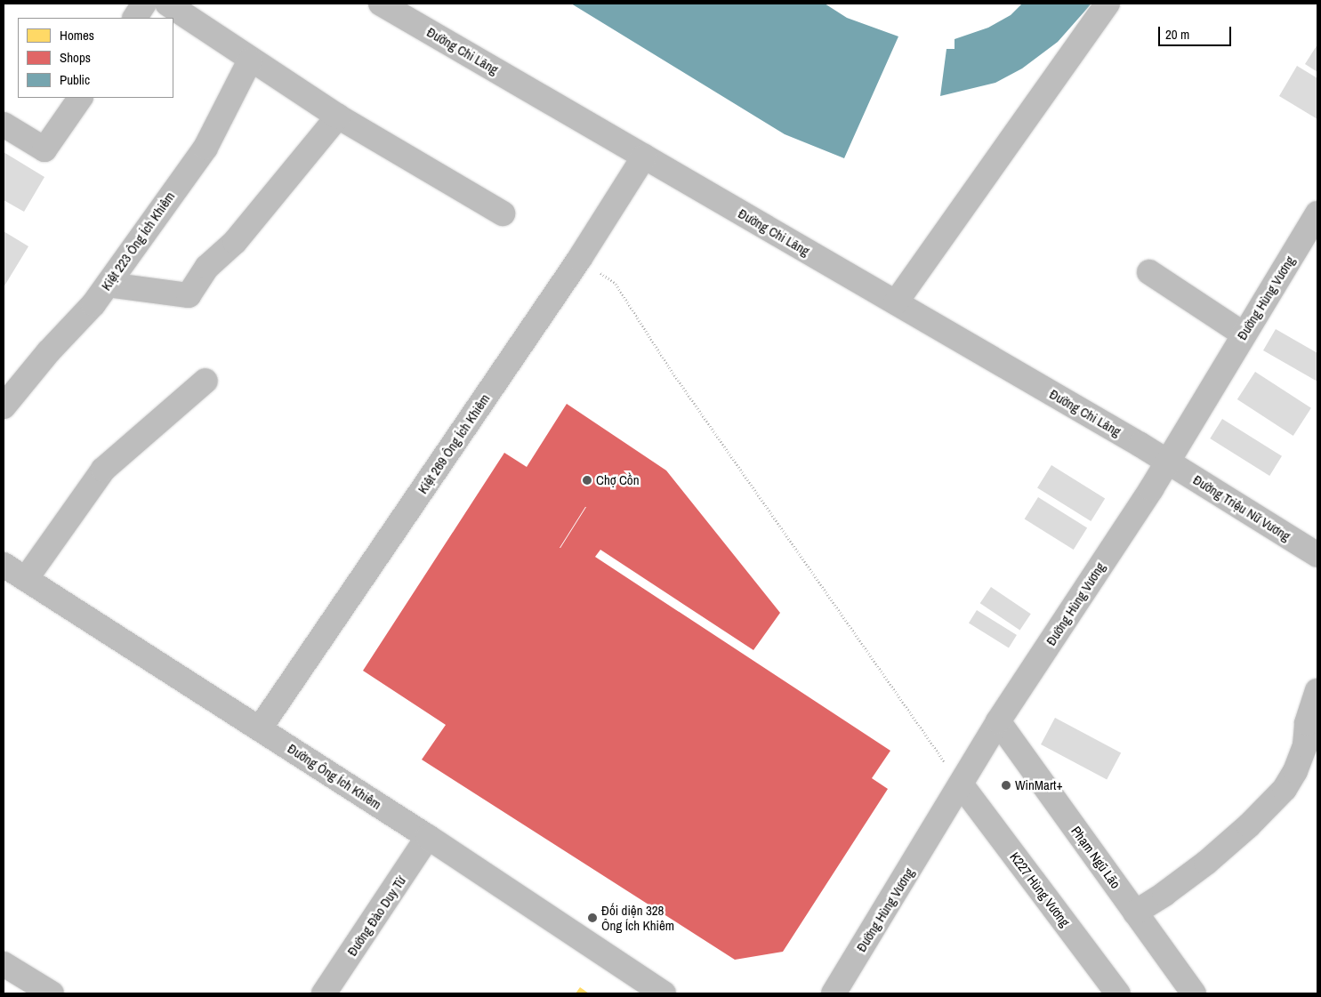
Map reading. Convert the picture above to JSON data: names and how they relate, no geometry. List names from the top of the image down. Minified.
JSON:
{"streets":{"street":["Đường Chi Lăng","Kiệt 223 Ông Ích Khiêm","Đường Hùng Vương","Kiệt 269 Ông Ích Khiêm","Đường Triệu Nữ Vương","Đường Ông Ích Khiêm","Phạm Ngũ Lão","K227 Hùng Vương","Đường Đào Duy Từ"]},"crossings":[["Đường Chi Lăng","Đường Hùng Vương"],["Đường Chi Lăng","Kiệt 269 Ông Ích Khiêm"],["Đường Chi Lăng","Đường Triệu Nữ Vương"],["Đường Hùng Vương","Đường Triệu Nữ Vương"],["Đường Hùng Vương","Phạm Ngũ Lão"],["Đường Hùng Vương","K227 Hùng Vương"],["Kiệt 269 Ông Ích Khiêm","Đường Ông Ích Khiêm"],["Đường Ông Ích Khiêm","Đường Đào Duy Từ"]],"places":["Chợ Cồn","WinMart+","Đối diện 328 Ông Ích Khiêm"],"legend":["Homes","Shops","Public"],"scale_bar":"20 m"}
